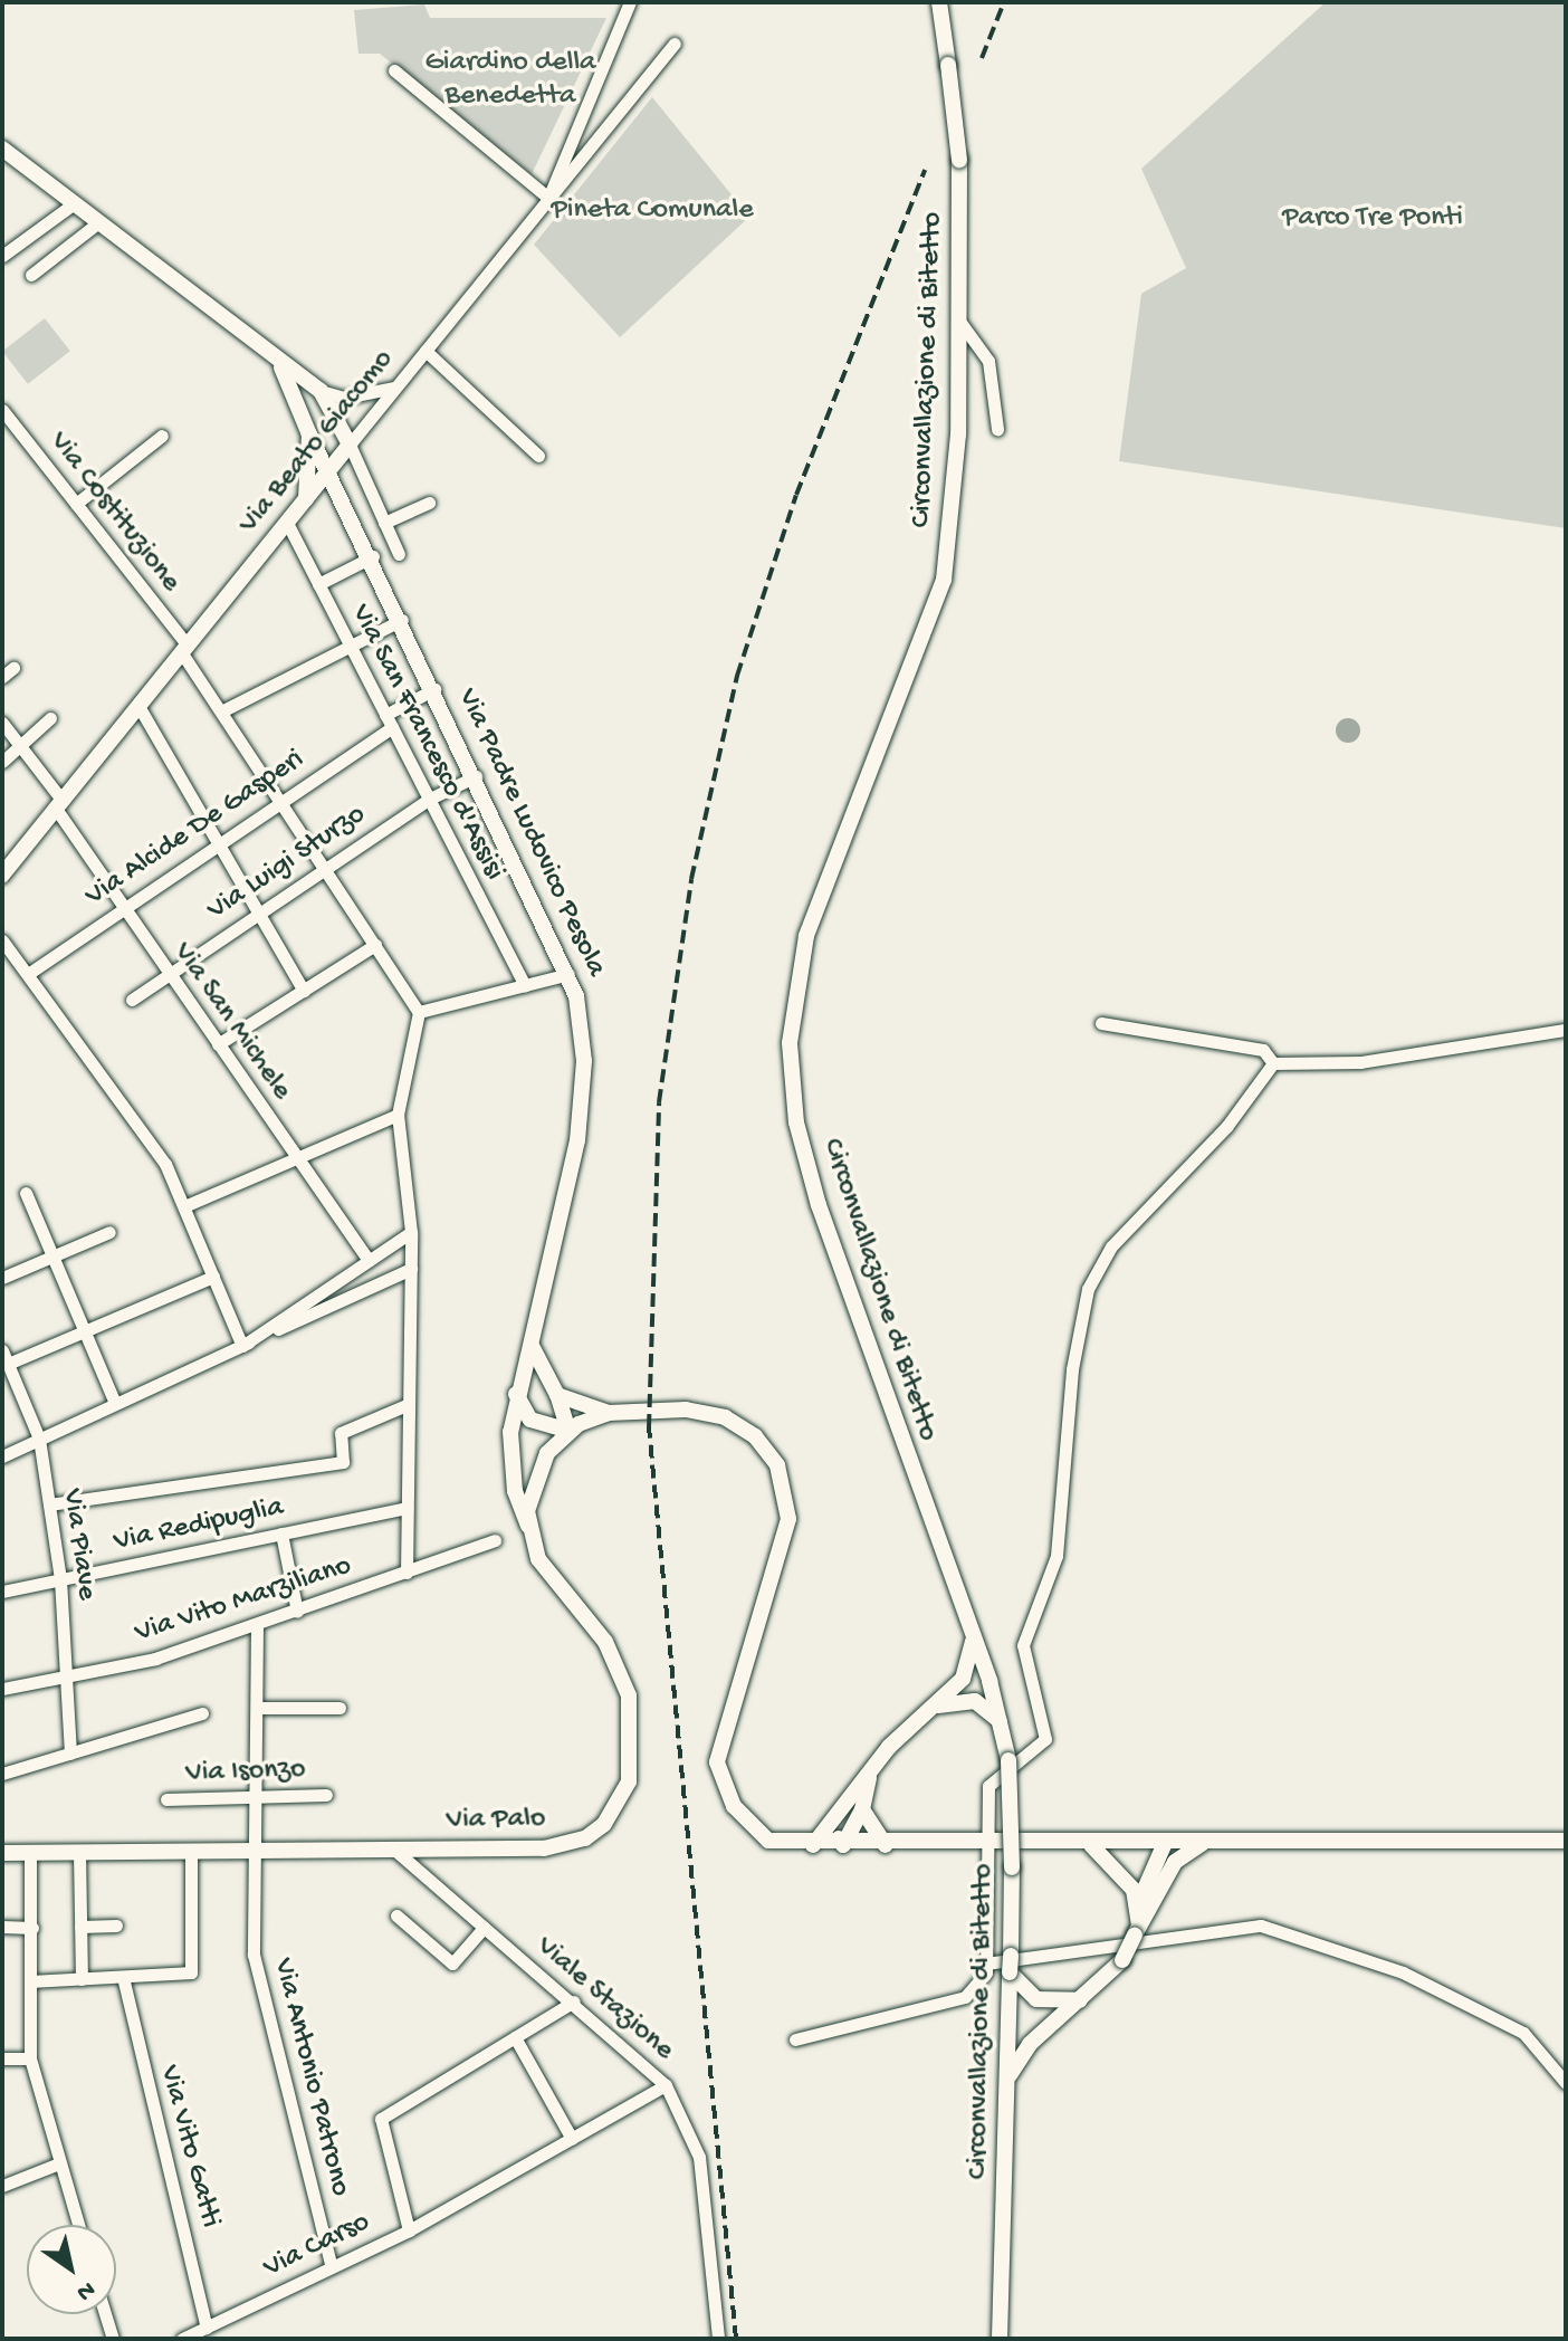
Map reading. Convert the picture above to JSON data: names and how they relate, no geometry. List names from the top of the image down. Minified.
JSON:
{"streets":{"main road":["Circonvallazione di Bitetto","Via Beato Giacomo","Via Padre Ludovico Pesola","Via Palo"],"street":["Via Costituzione","Via San Francesco d'Assisi","Via Alcide De Gasperi","Via Luigi Sturzo","Via San Michele","Via Redipuglia","Via Piave","Via Vito Marziliano","Via Isonzo","Viale Stazione","Via Antonio Patrono","Via Vito Gatti","Via Carso"]},"crossings":[["Via Beato Giacomo","Via Costituzione"],["Via Beato Giacomo","Via San Francesco d'Assisi"],["Via Beato Giacomo","Via Padre Ludovico Pesola"],["Via Beato Giacomo","Via San Michele"],["Via Costituzione","Via Alcide De Gasperi"],["Via Costituzione","Via Luigi Sturzo"],["Via San Francesco d'Assisi","Via Alcide De Gasperi"],["Via San Francesco d'Assisi","Via Luigi Sturzo"],["Via Alcide De Gasperi","Via Padre Ludovico Pesola"],["Via Alcide De Gasperi","Via San Michele"],["Via Padre Ludovico Pesola","Via Luigi Sturzo"],["Via Padre Ludovico Pesola","Via Palo"],["Via Luigi Sturzo","Via San Michele"],["Via Redipuglia","Via Piave"],["Via Piave","Via Vito Marziliano"],["Via Vito Marziliano","Via Antonio Patrono"],["Via Isonzo","Via Antonio Patrono"],["Via Palo","Viale Stazione"],["Via Palo","Via Antonio Patrono"],["Viale Stazione","Via Carso"],["Via Antonio Patrono","Via Carso"],["Via Vito Gatti","Via Carso"]],"parks":["Giardino della Benedetta","Pineta Comunale","Parco Tre Ponti"],"north":"bottom right"}
